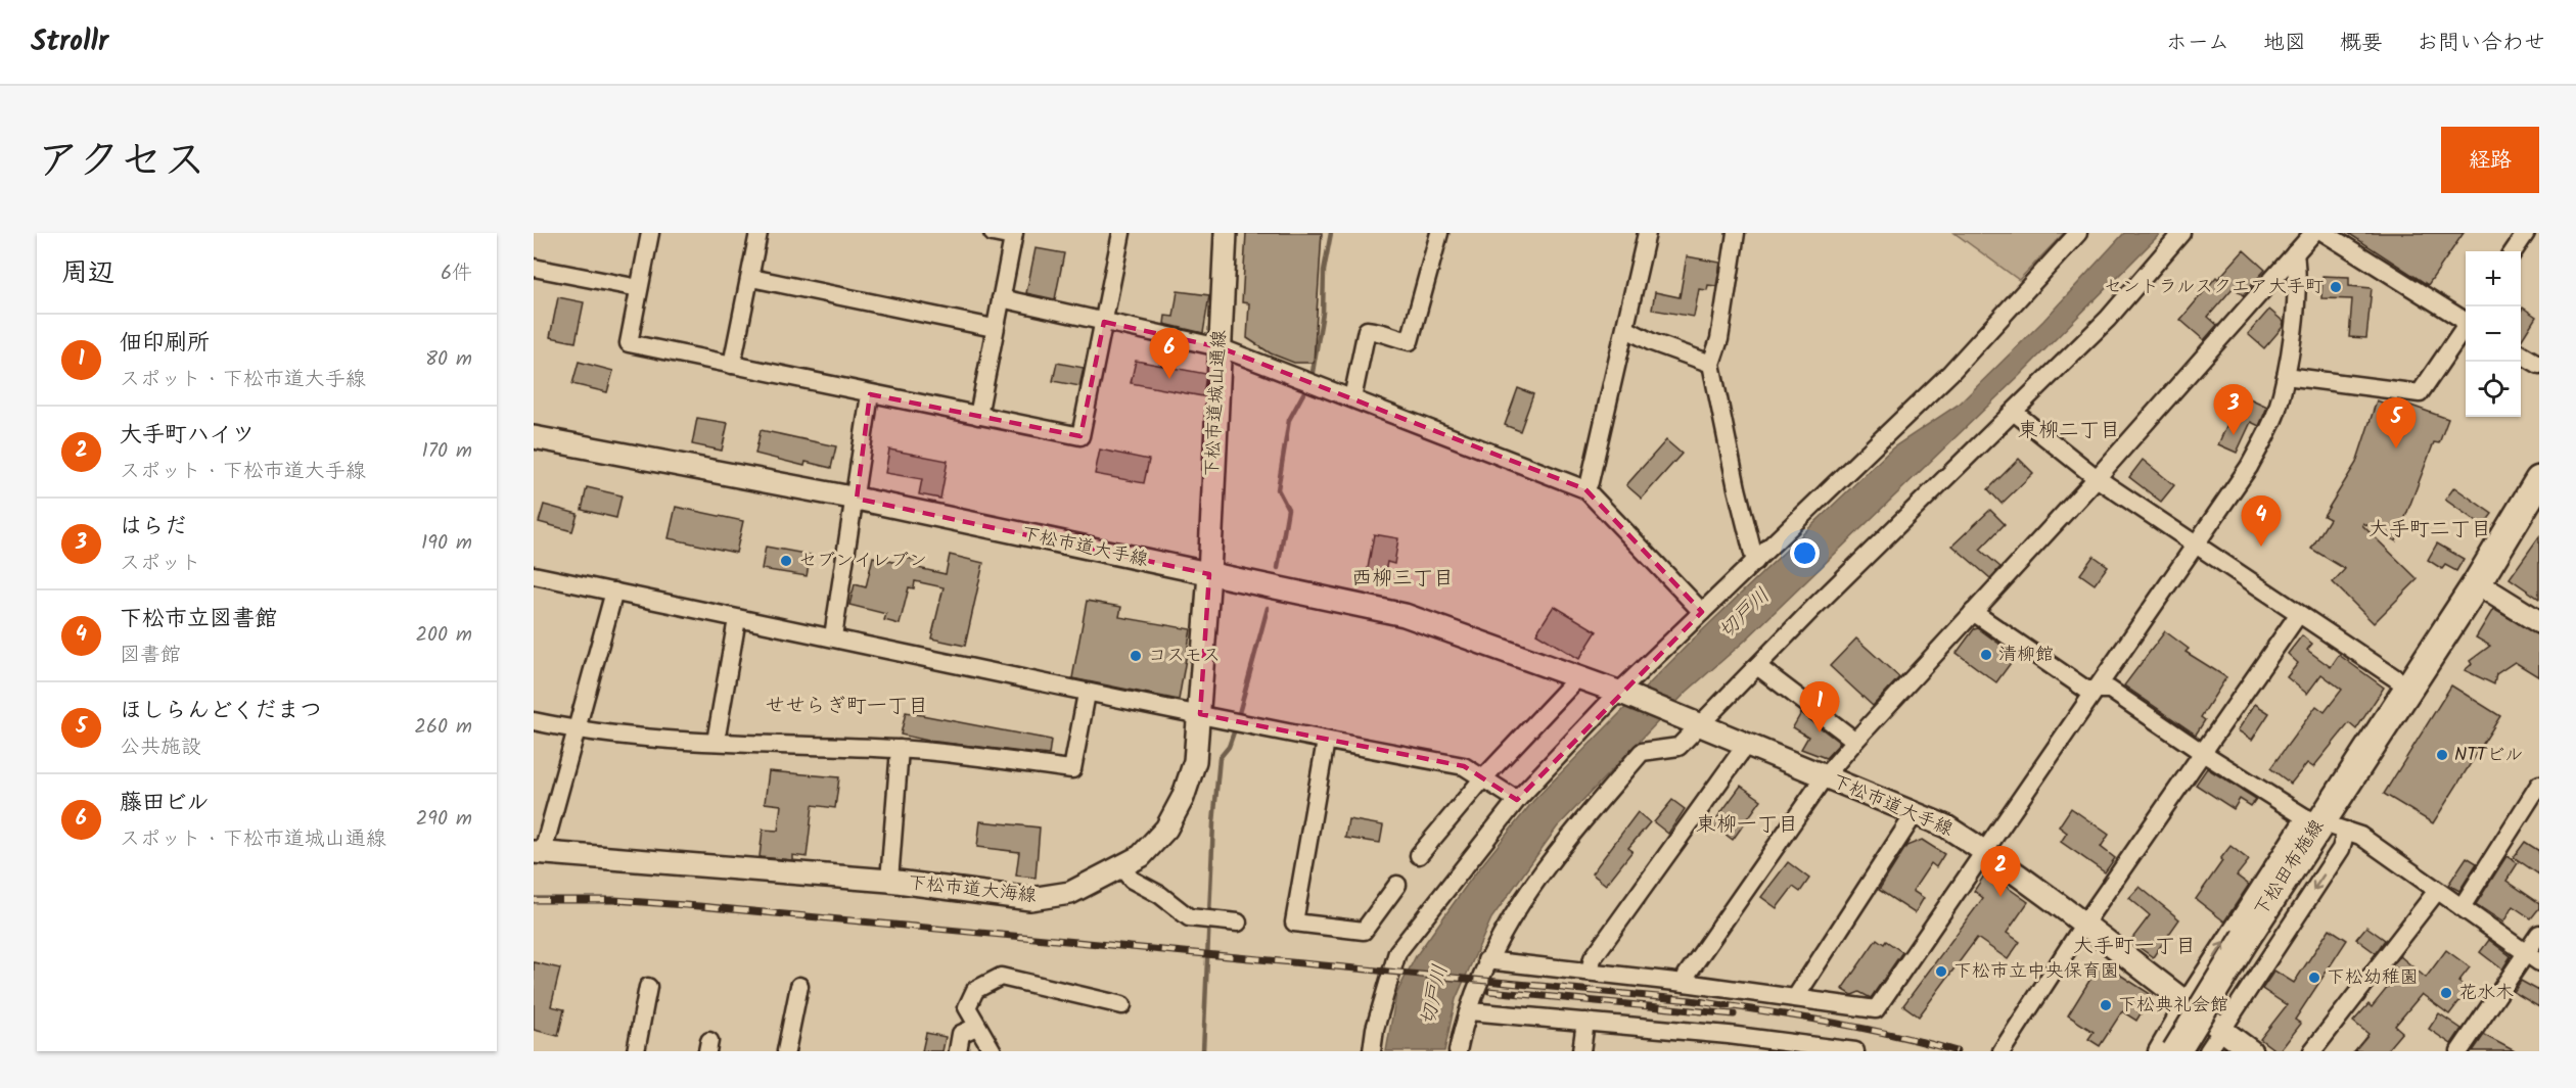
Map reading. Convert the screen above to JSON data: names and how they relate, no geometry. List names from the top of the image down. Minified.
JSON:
{"streets":{"main road":["下松田布施線"],"street":["下松市道城山通線","下松市道大手線","下松市道大海線"]},"crossings":[["下松市道城山通線","下松市道大手線"],["下松市道城山通線","下松市道大海線"],["下松市道大手線","下松市道大海線"]],"districts":["東柳二丁目","大手町二丁目","西柳三丁目","せせらぎ町一丁目","東柳一丁目","大手町一丁目"],"water":["切戸川"],"places":["セントラルスクエア大手町","セブンイレブン","清柳館","コスモス","NTTビル","下松市立中央保育園","下松幼稚園","花水木","下松典礼会館"],"page":{"header":"Strollr","nav":["ホーム","地図","概要","お問い合わせ"],"title":"アクセス","buttons":"経路","heading":["周辺","6件"],"map_buttons":["+","−"],"list":[{"mark":"1","name":"佃印刷所","note":"スポット · 下松市道大手線","value":"80 m"},{"mark":"2","name":"大手町ハイツ","note":"スポット · 下松市道大手線","value":"170 m"},{"mark":"3","name":"はらだ","note":"スポット","value":"190 m"},{"mark":"4","name":"下松市立図書館","note":"図書館","value":"200 m"},{"mark":"5","name":"ほしらんどくだまつ","note":"公共施設","value":"260 m"},{"mark":"6","name":"藤田ビル","note":"スポット · 下松市道城山通線","value":"290 m"}],"pins":["6","3","5","4","1","2"]}}
